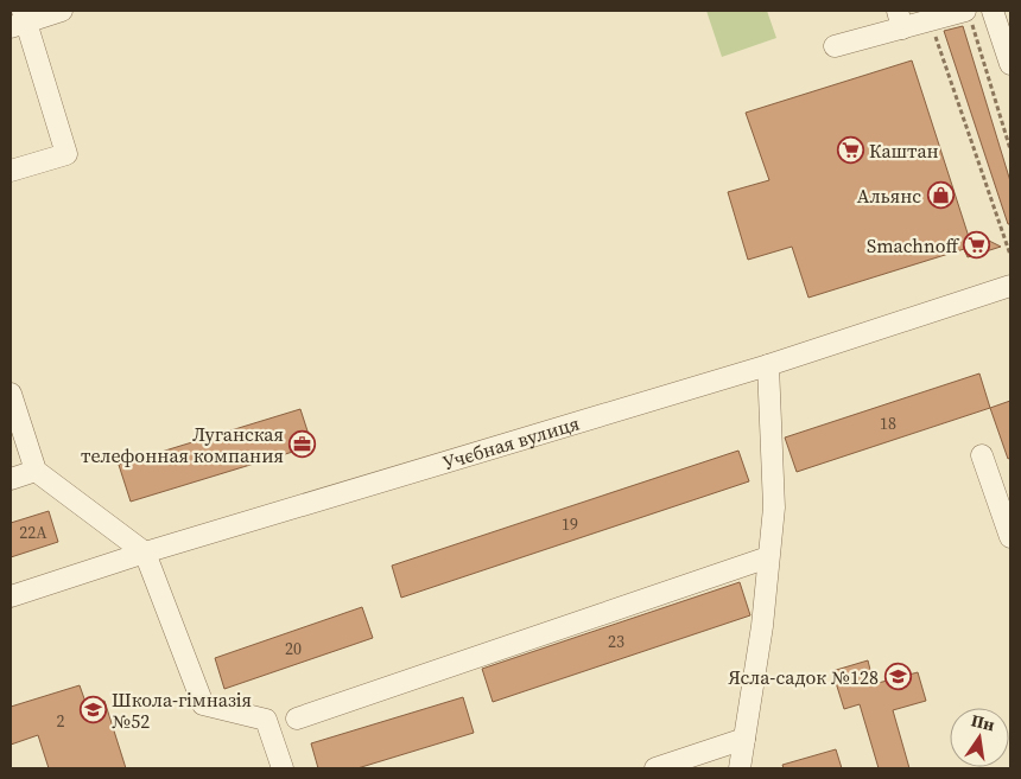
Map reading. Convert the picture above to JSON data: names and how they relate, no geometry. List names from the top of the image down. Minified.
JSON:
{"streets":{"street":["Учєбная вулиця"]},"places":{"supermarket":["Каштан","Smachnoff"],"shop":["Альянс"],"office":["Луганская телефонная компания"],"school or university":["Ясла-садок №128","Школа-гімназія №52"]},"house_numbers":["18","19","22А","23","20","2"],"north":"top"}
